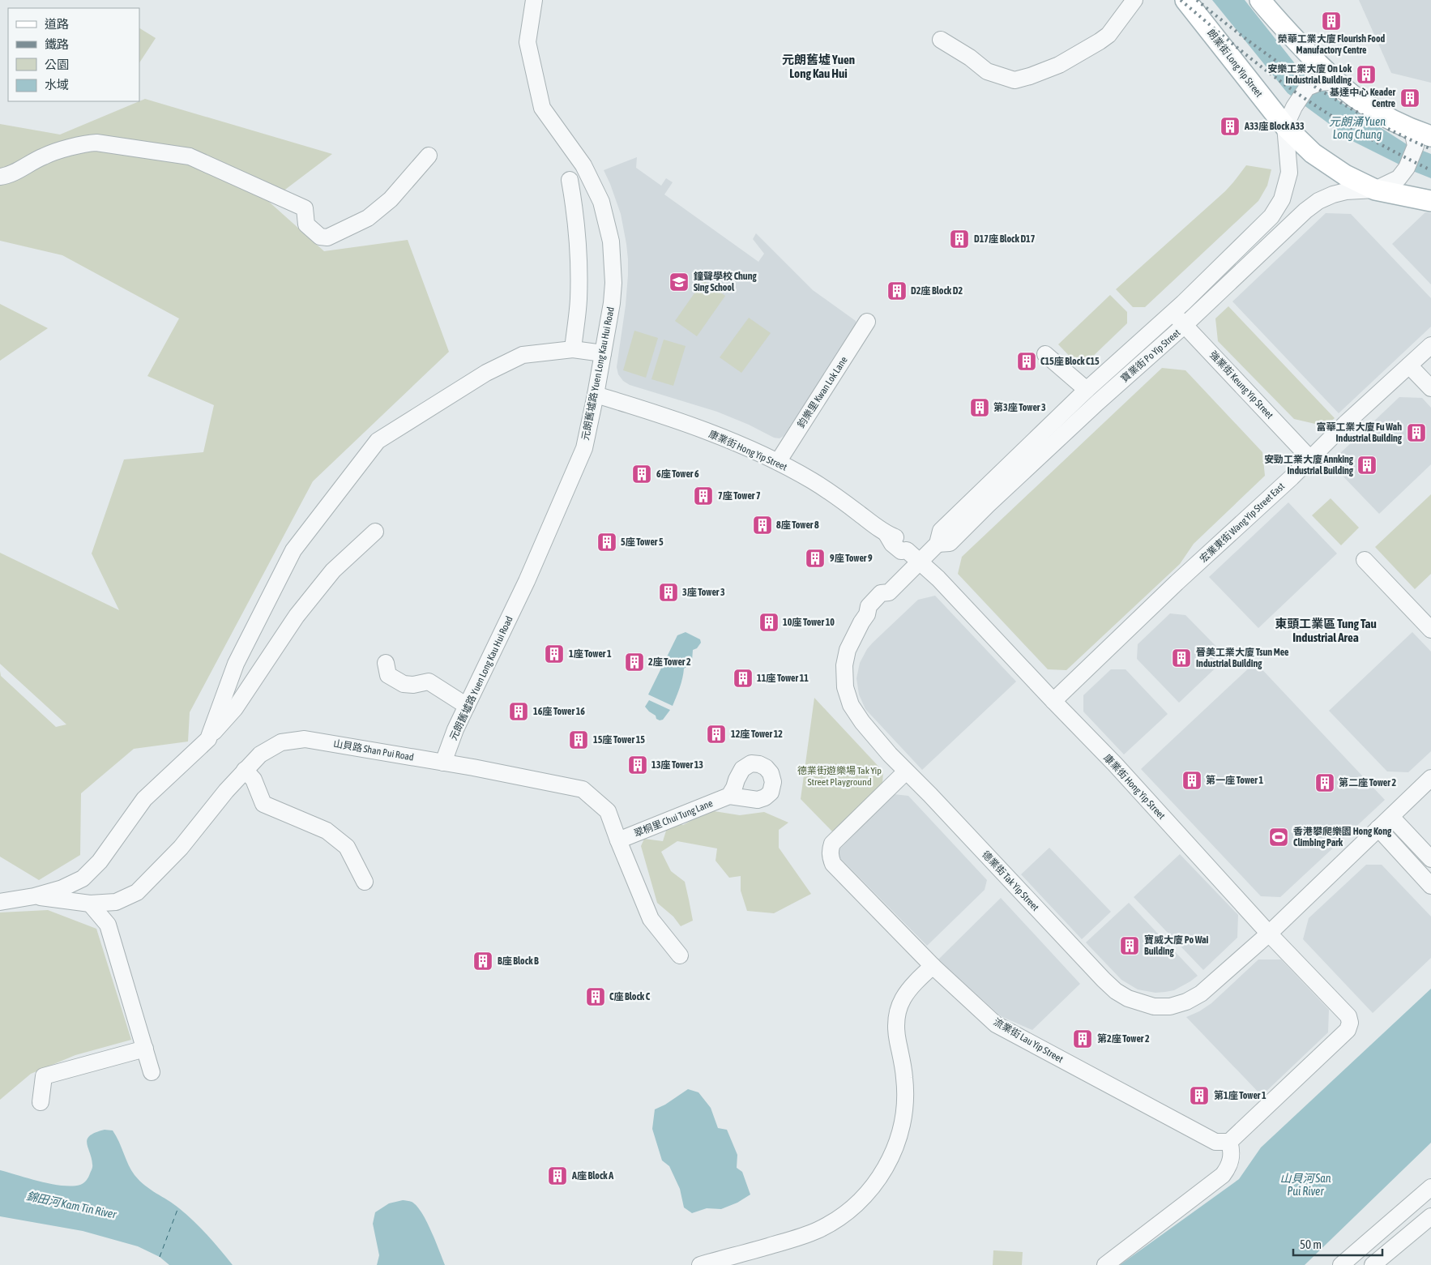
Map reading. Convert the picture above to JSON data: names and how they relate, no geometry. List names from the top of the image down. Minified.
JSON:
{"streets":{"main road":["朗業街 Long Yip Street"],"street":["寶業街 Po Yip Street","元朗舊墟路 Yuen Long Kau Hui Road","強業街 Keung Yip Street","鈞樂里 Kwan Lok Lane","康業街 Hong Yip Street","宏業東街 Wang Yip Street East","山貝路 Shan Pui Road","翠桐里 Chui Tung Lane","德業街 Tak Yip Street","流業街 Lau Yip Street"]},"crossings":[["朗業街 Long Yip Street","寶業街 Po Yip Street"],["寶業街 Po Yip Street","強業街 Keung Yip Street"],["寶業街 Po Yip Street","康業街 Hong Yip Street"],["寶業街 Po Yip Street","德業街 Tak Yip Street"],["元朗舊墟路 Yuen Long Kau Hui Road","康業街 Hong Yip Street"],["元朗舊墟路 Yuen Long Kau Hui Road","山貝路 Shan Pui Road"],["強業街 Keung Yip Street","宏業東街 Wang Yip Street East"],["鈞樂里 Kwan Lok Lane","康業街 Hong Yip Street"],["康業街 Hong Yip Street","宏業東街 Wang Yip Street East"],["康業街 Hong Yip Street","德業街 Tak Yip Street"],["康業街 Hong Yip Street","流業街 Lau Yip Street"],["山貝路 Shan Pui Road","翠桐里 Chui Tung Lane"],["德業街 Tak Yip Street","流業街 Lau Yip Street"]],"districts":["元朗舊墟 Yuen Long Kau Hui","東頭工業區 Tung Tau Industrial Area"],"water":["元朗涌 Yuen Long Chung","山貝河 San Pui River","錦田河 Kam Tin River"],"parks":["德業街遊樂場 Tak Yip Street Playground"],"places":{"building":["榮華工業大廈 Flourish Food Manufactory Centre","安樂工業大廈 On Lok Industrial Building","基達中心 Keader Centre","A33座 Block A33","D17座 Block D17","D2座 Block D2","C15座 Block C15","第3座 Tower 3","富華工業大廈 Fu Wah Industrial Building","安勁工業大廈 Annking Industrial Building","6座 Tower 6","7座 Tower 7","8座 Tower 8","5座 Tower 5","9座 Tower 9","3座 Tower 3","10座 Tower 10","1座 Tower 1","晉美工業大廈 Tsun Mee Industrial Building","2座 Tower 2","11座 Tower 11","16座 Tower 16","12座 Tower 12","15座 Tower 15","13座 Tower 13","第一座 Tower 1","第二座 Tower 2","寶威大廈 Po Wai Building","B座 Block B","C座 Block C","第2座 Tower 2","第1座 Tower 1","A座 Block A"],"school or university":["鐘聲學校 Chung Sing School"],"sports":["香港攀爬樂園 Hong Kong Climbing Park"]},"legend":["道路","鐵路","公園","水域"],"scale_bar":"50 m"}
